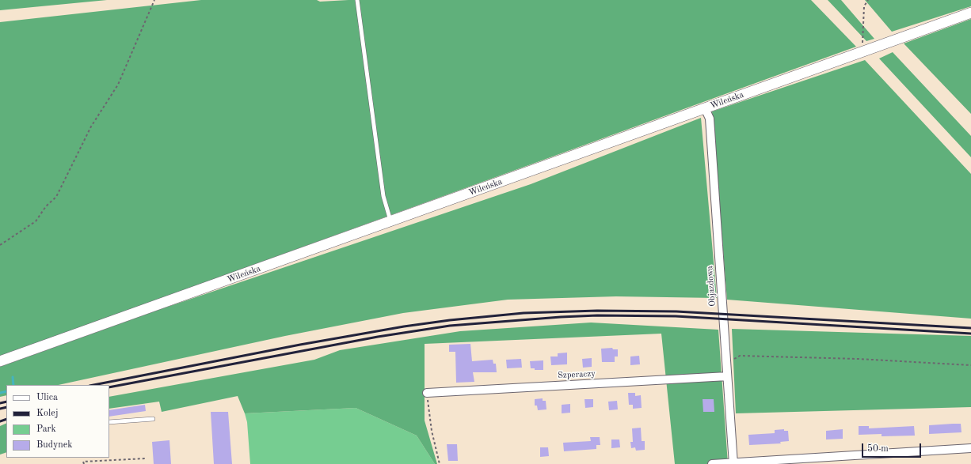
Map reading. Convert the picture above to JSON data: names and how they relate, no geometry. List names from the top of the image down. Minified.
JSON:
{"streets":{"street":["Wileńska","Objazdowa","Szperaczy"]},"crossings":[["Wileńska","Objazdowa"],["Objazdowa","Szperaczy"]],"legend":["Ulica","Kolej","Park","Budynek"],"scale_bar":"50 m"}
